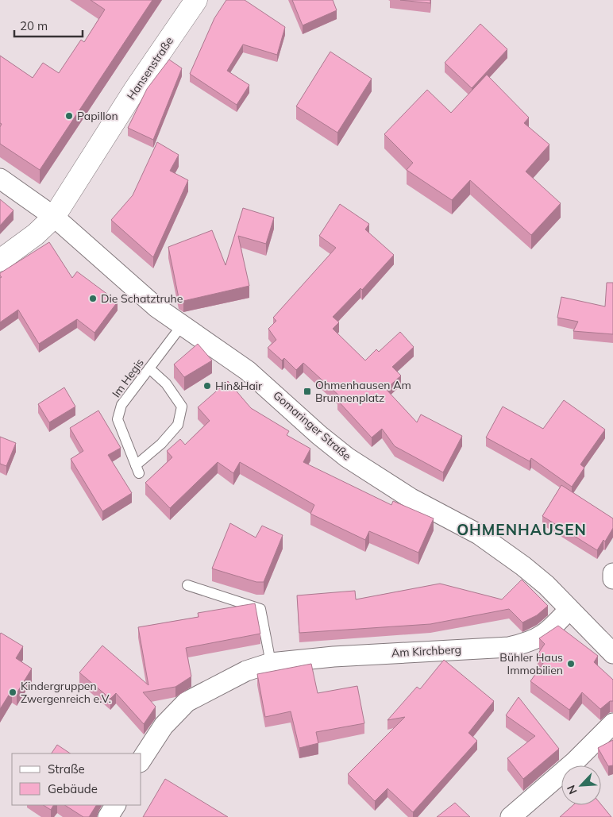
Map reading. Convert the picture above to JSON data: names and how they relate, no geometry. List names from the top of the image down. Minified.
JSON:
{"streets":{"street":["Hansenstraße","Gomaringer Straße","Am Kirchberg"],"lane":["Im Hegis"]},"crossings":[["Hansenstraße","Gomaringer Straße"],["Im Hegis","Gomaringer Straße"],["Gomaringer Straße","Am Kirchberg"]],"districts":["OHMENHAUSEN"],"places":{"other":["Papillon","Die Schatztruhe","Hin&Hair","Bühler Haus Immobilien","Kindergruppen Zwergenreich e.V."],"transit":["Ohmenhausen Am Brunnenplatz"]},"legend":["Straße","Gebäude"],"scale_bar":"20 m","north":"bottom left"}
